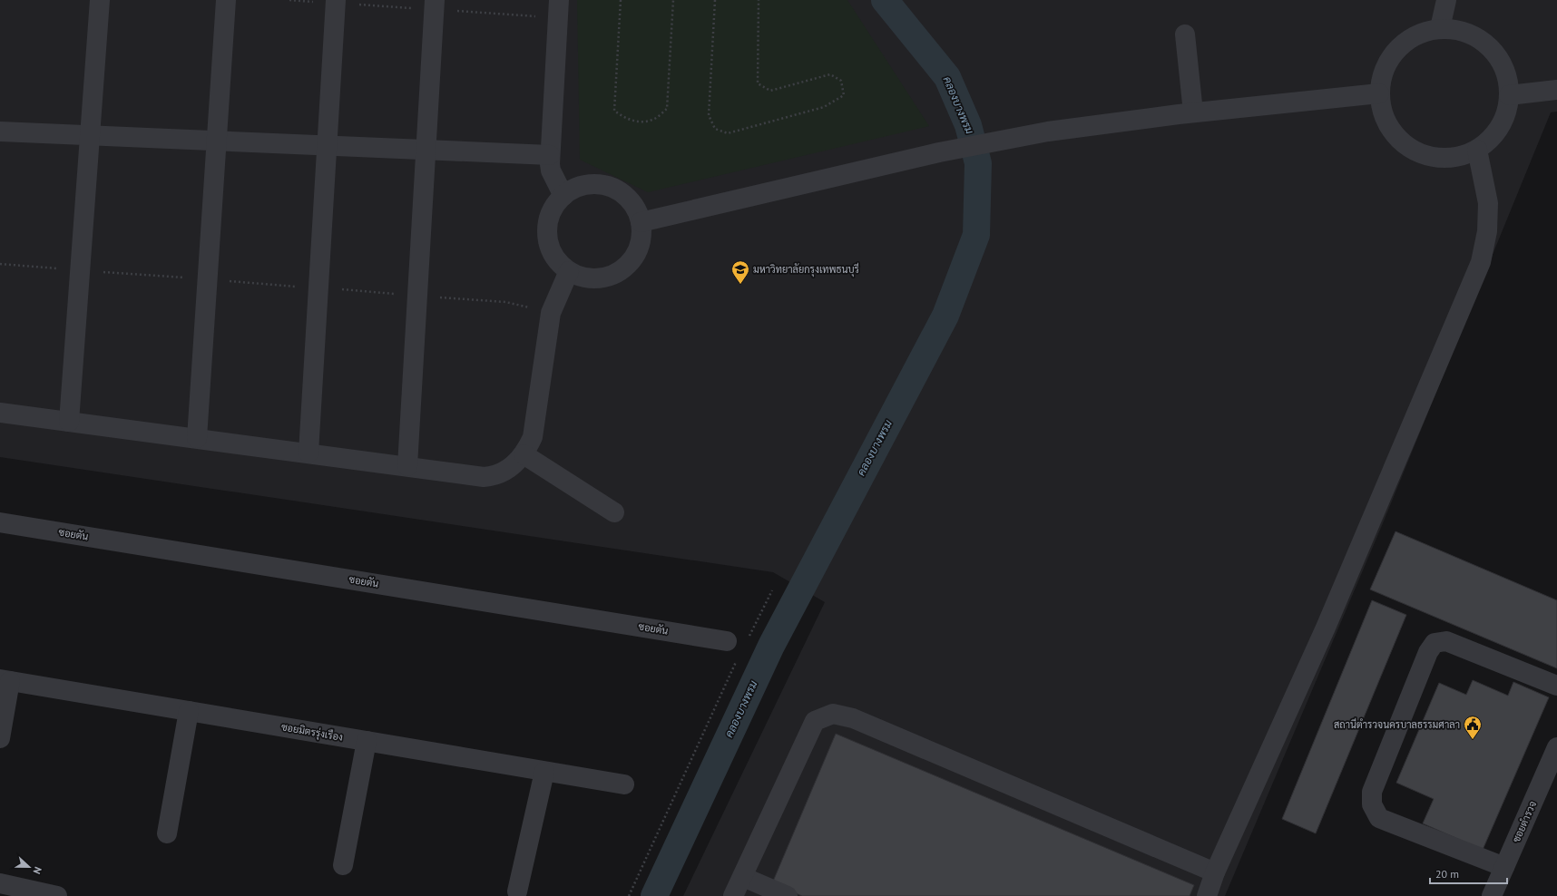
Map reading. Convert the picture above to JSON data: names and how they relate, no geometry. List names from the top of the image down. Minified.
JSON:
{"streets":{"street":["ซอยตัน","ซอยมิตรรุ่งเรือง","ซอยตำรวจ"]},"water":["คลองบางพรม"],"places":{"school or university":["มหาวิทยาลัยกรุงเทพธนบุรี"],"public building":["สถานีตำรวจนครบาลธรรมศาลา"]},"scale_bar":"20 m","north":"right"}
